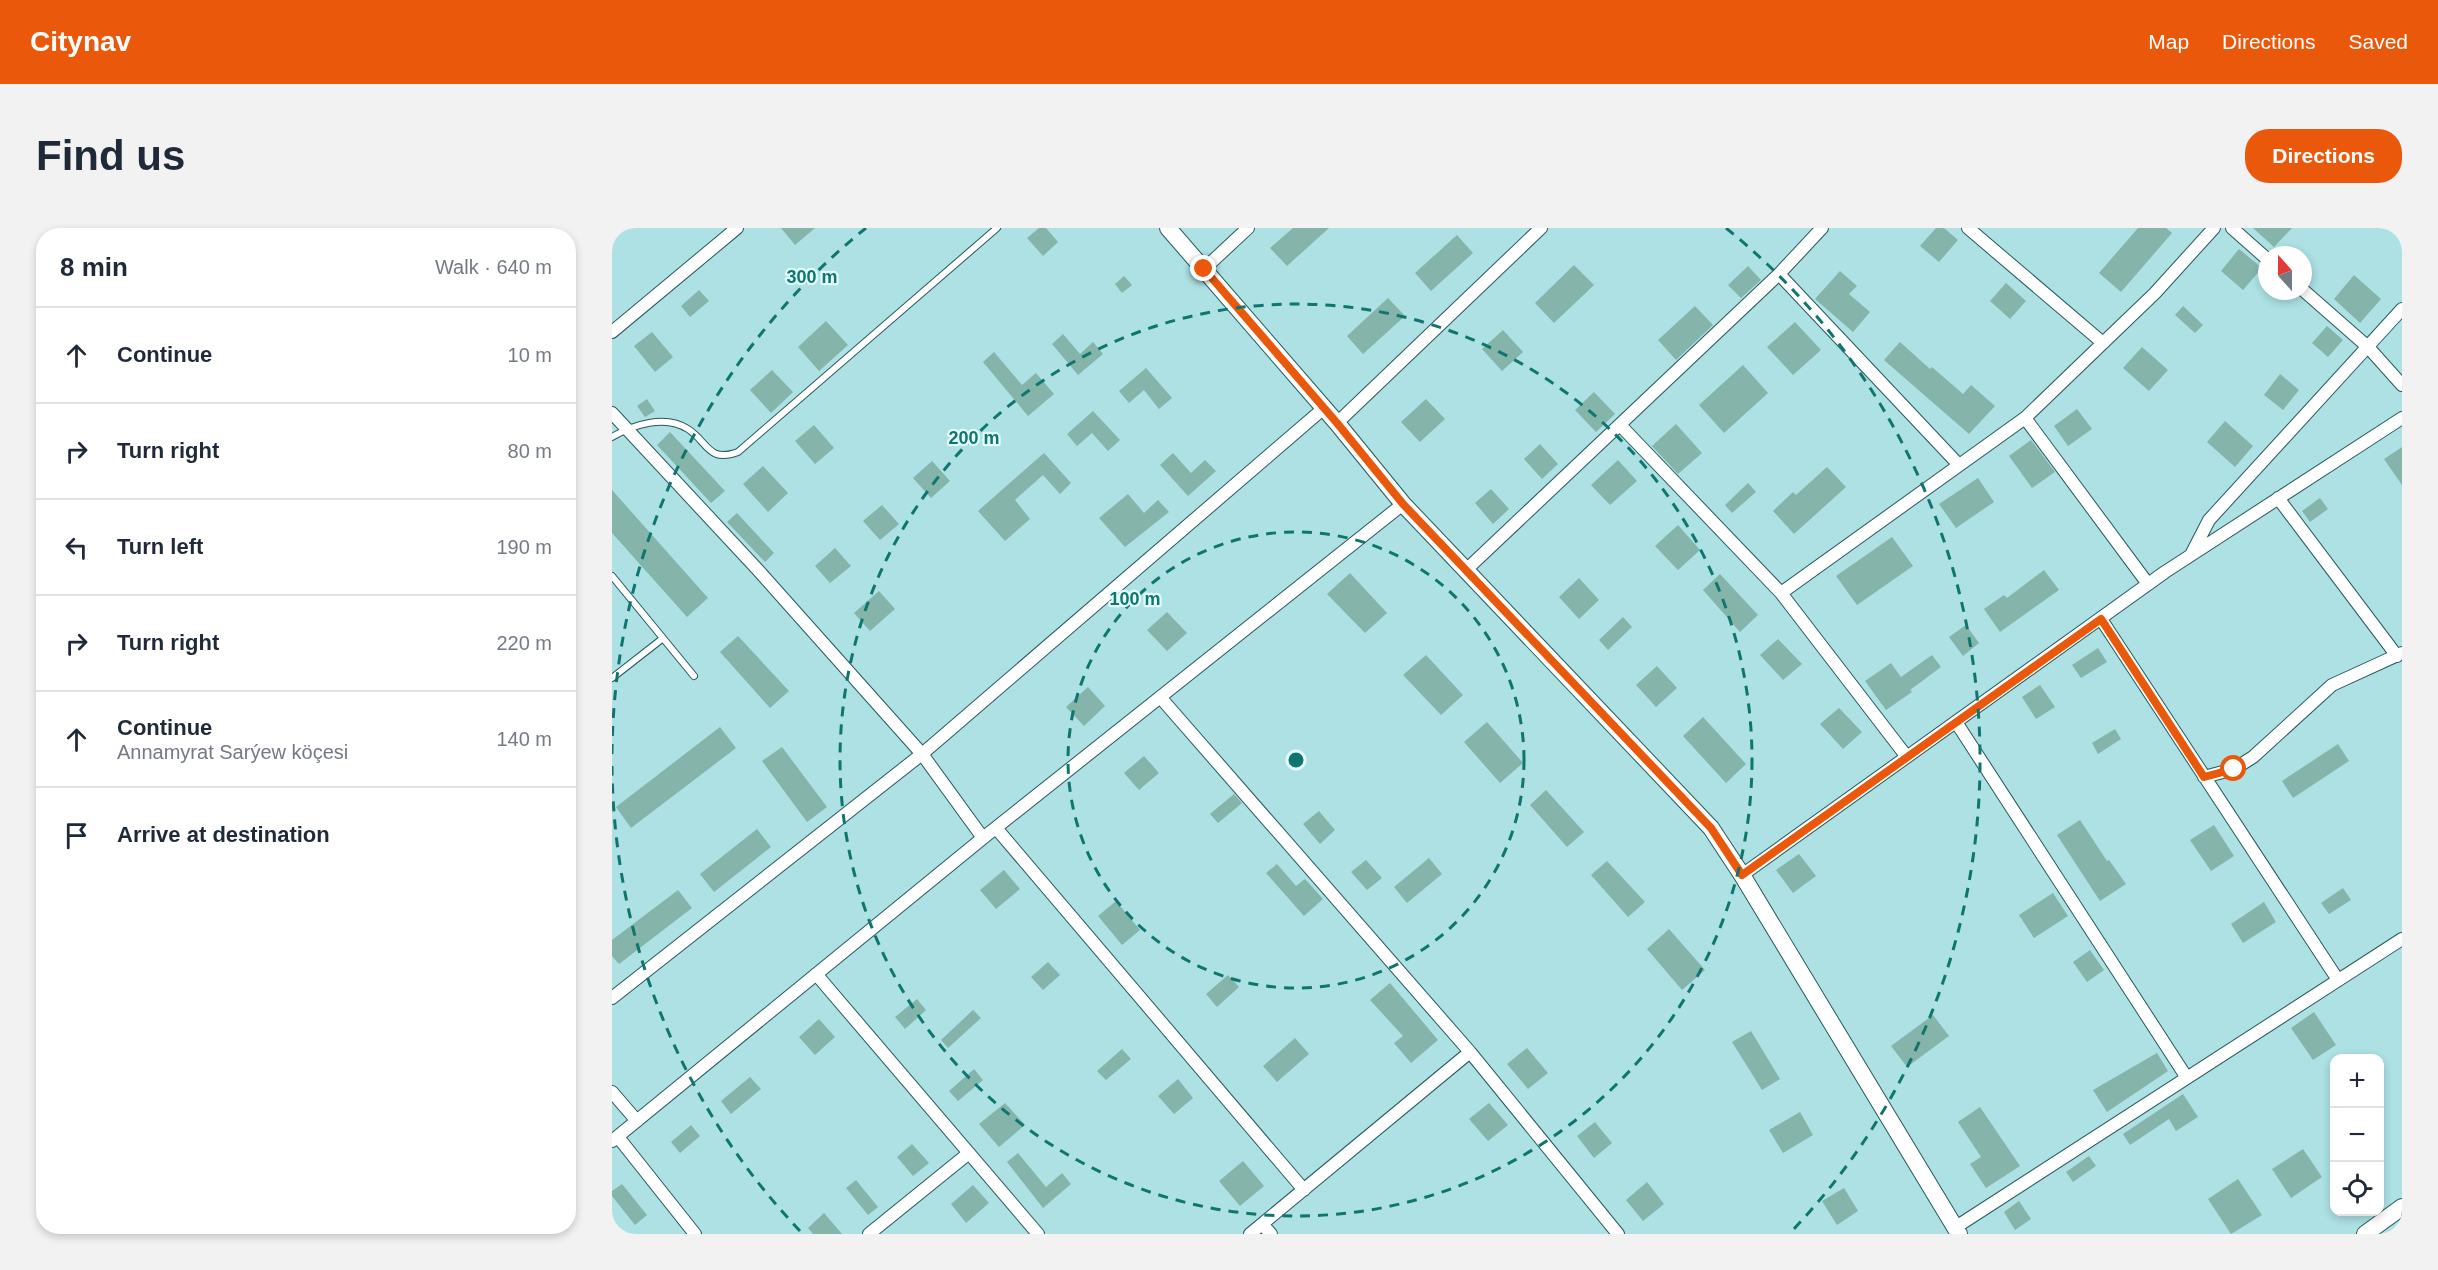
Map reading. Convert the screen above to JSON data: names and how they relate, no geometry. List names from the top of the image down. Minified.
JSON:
{"north":"top","page":{"header":"Citynav","nav":["Map","Directions","Saved"],"buttons":"Directions","title":"Find us","heading":["8 min","Walk · 640 m"],"list":[["Continue","10 m"],["Turn right","80 m"],["Turn left","190 m"],["Turn right","220 m"],["Continue","Annamyrat Sarýew köçesi","140 m"],"Arrive at destination"],"map_buttons":["+","−"]},"rings":["300 m","200 m","100 m"]}
